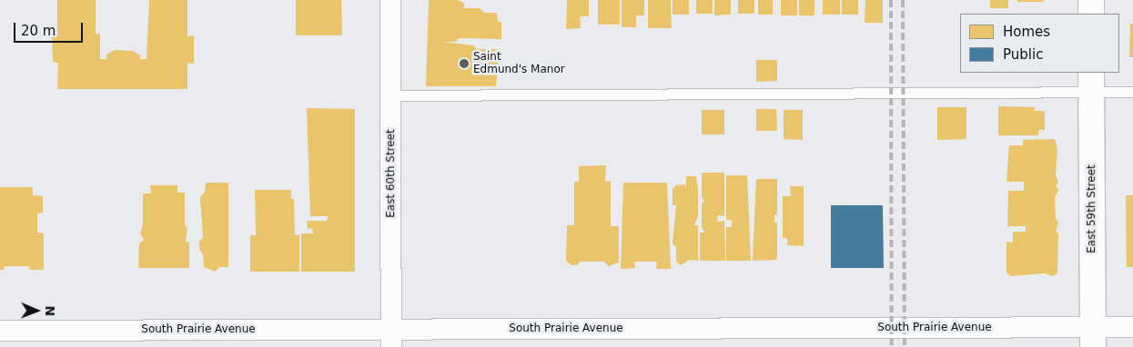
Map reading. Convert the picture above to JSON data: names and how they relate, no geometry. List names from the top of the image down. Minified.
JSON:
{"streets":{"street":["East 60th Street","East 59th Street","South Prairie Avenue"]},"crossings":[["East 60th Street","South Prairie Avenue"],["East 59th Street","South Prairie Avenue"]],"places":["Saint Edmund's Manor"],"legend":["Homes","Public"],"scale_bar":"20 m","north":"right"}
